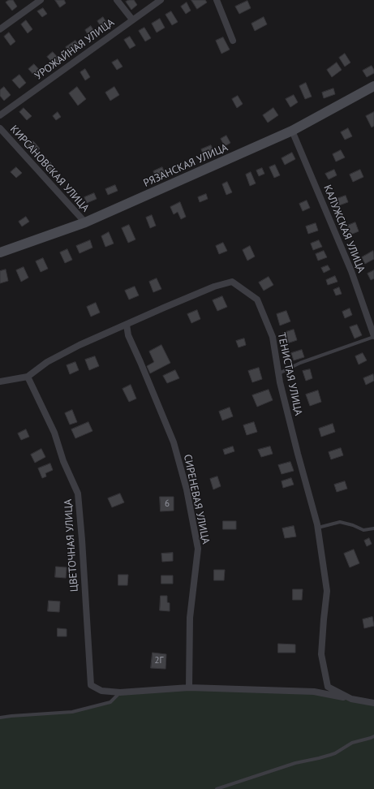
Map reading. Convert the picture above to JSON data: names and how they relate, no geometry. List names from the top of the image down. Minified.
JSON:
{"streets":{"main road":["РЯЗАНСКАЯ УЛИЦА"],"street":["УРОЖАЙНАЯ УЛИЦА","КИРСАНОВСКАЯ УЛИЦА","КАЛУЖСКАЯ УЛИЦА","ТЕНИСТАЯ УЛИЦА","СИРЕНЕВАЯ УЛИЦА","ЦВЕТОЧНАЯ УЛИЦА"]},"crossings":[["РЯЗАНСКАЯ УЛИЦА","КИРСАНОВСКАЯ УЛИЦА"],["РЯЗАНСКАЯ УЛИЦА","КАЛУЖСКАЯ УЛИЦА"],["ТЕНИСТАЯ УЛИЦА","СИРЕНЕВАЯ УЛИЦА"],["ТЕНИСТАЯ УЛИЦА","ЦВЕТОЧНАЯ УЛИЦА"]],"house_numbers":["6","2Г"]}
